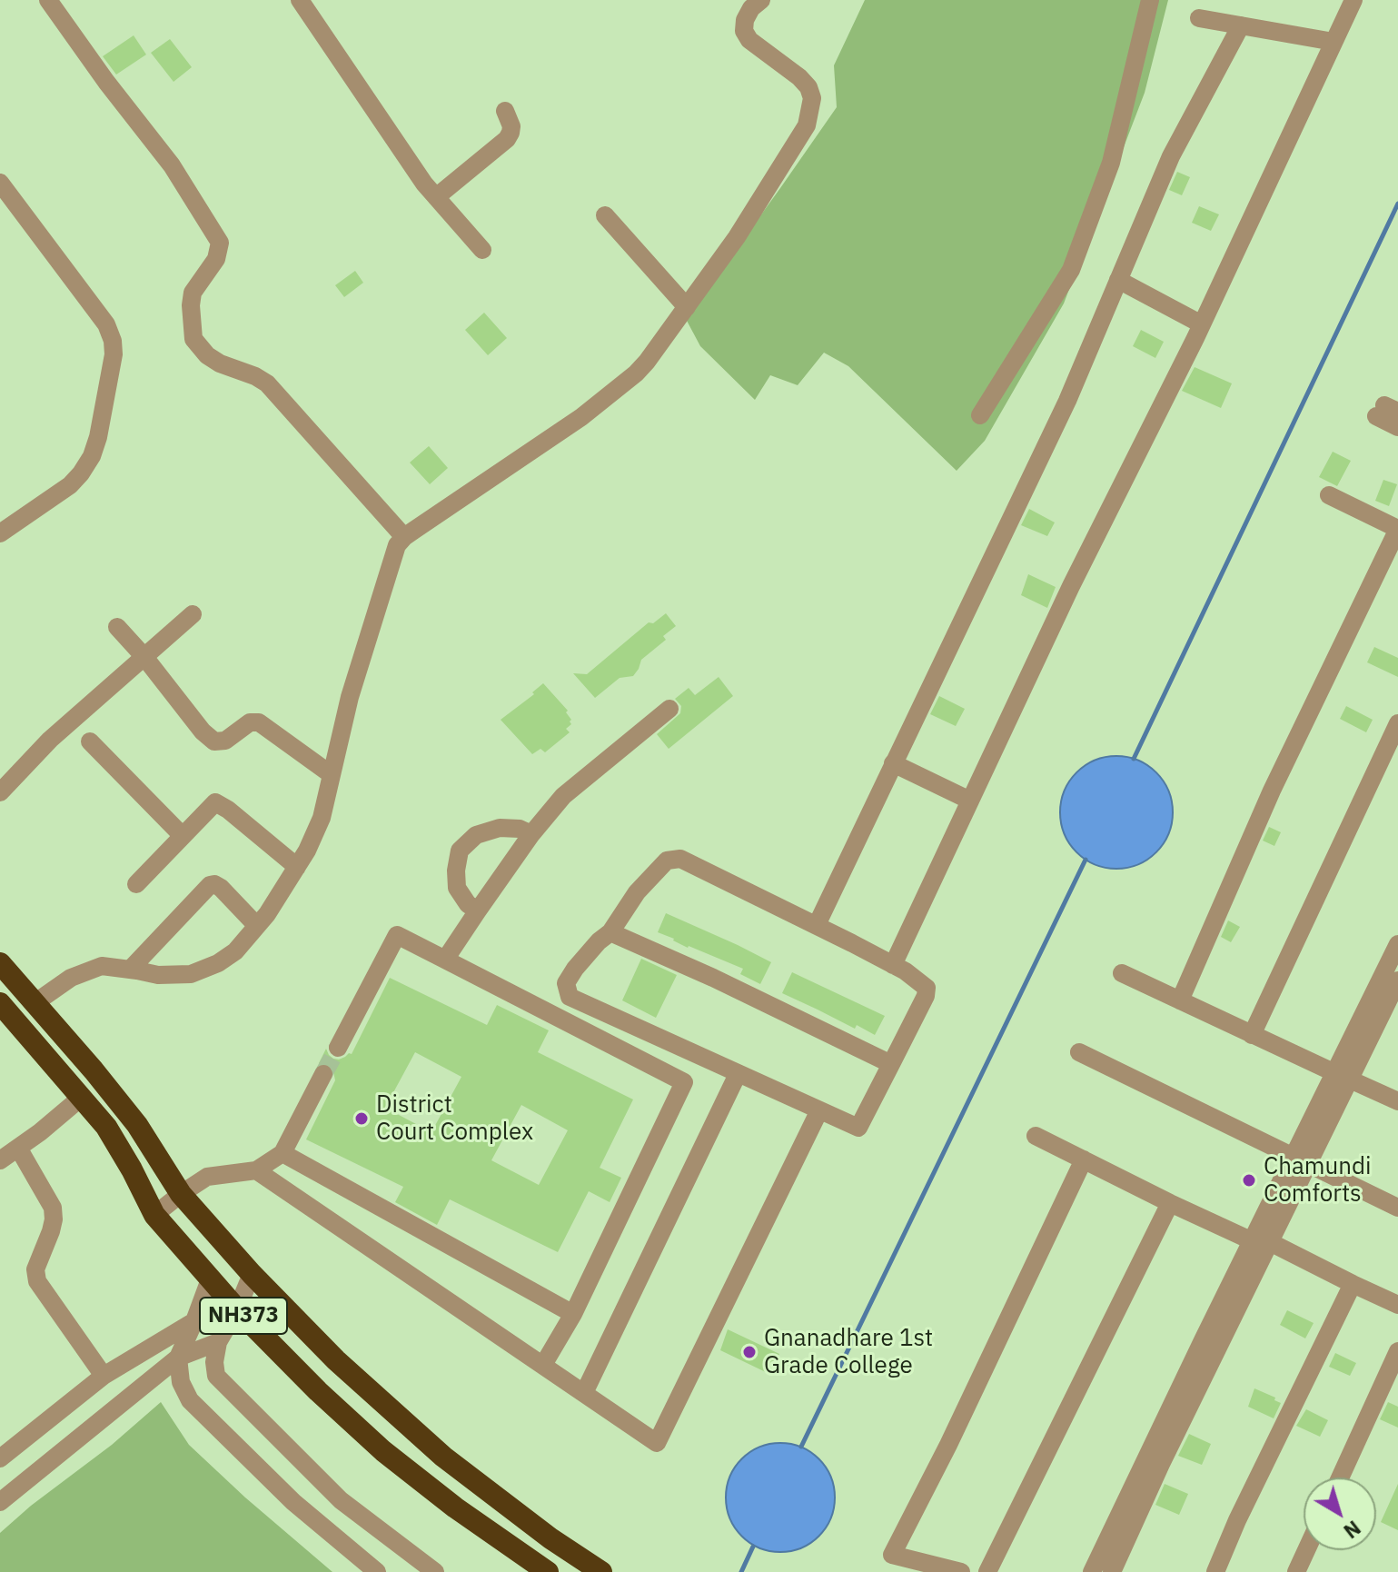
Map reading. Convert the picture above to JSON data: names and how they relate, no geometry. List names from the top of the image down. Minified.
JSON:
{"streets":{"highway":["NH373"]},"places":["District Court Complex","Chamundi Comforts","Gnanadhare 1st Grade College"],"north":"bottom right"}
